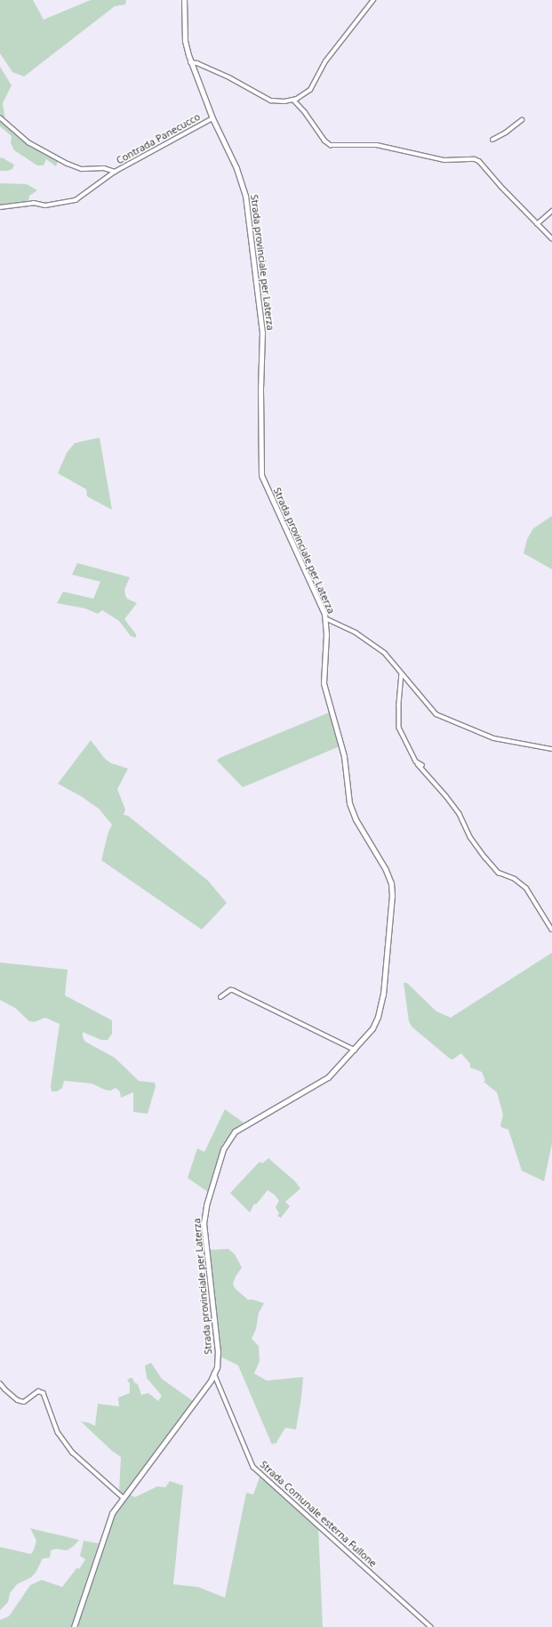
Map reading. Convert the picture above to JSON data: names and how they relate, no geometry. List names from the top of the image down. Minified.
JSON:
{"streets":{"main road":["Strada provinciale per Laterza"],"street":["Contrada Panecucco","Strada Comunale esterna Fullone"]},"crossings":[["Contrada Panecucco","Strada provinciale per Laterza"],["Strada provinciale per Laterza","Strada Comunale esterna Fullone"]]}
